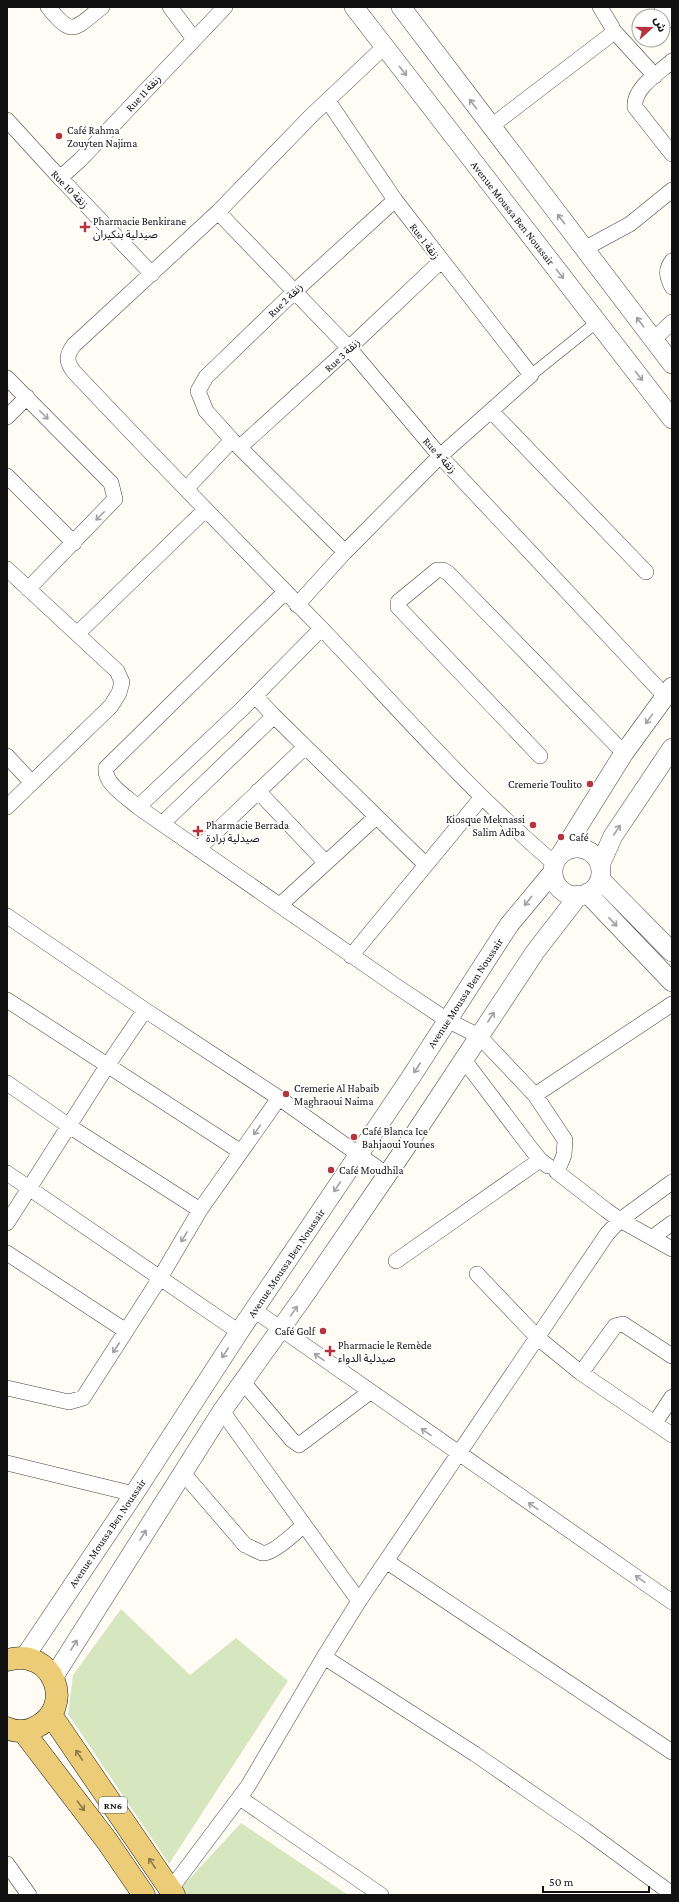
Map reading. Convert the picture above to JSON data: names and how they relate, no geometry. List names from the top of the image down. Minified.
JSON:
{"streets":{"main road":["RN6"],"street":["Rue 11 زنقة","Rue 10 زنقة","Avenue Moussa Ben Noussair","Rue 1 زنقة","Rue 2 زنقة","Rue 3 زنقة","Rue 4 زنقة"]},"crossings":[["Rue 11 زنقة","Rue 10 زنقة"],["Avenue Moussa Ben Noussair","Rue 4 زنقة"],["Rue 1 زنقة","Rue 2 زنقة"],["Rue 1 زنقة","Rue 3 زنقة"],["Rue 2 زنقة","Rue 3 زنقة"],["Rue 2 زنقة","Rue 4 زنقة"],["Rue 3 زنقة","Rue 4 زنقة"]],"places":{"other":["Café Rahma Zouyten Najima","Cremerie Toulito","Kiosque Meknassi Salim Adiba","Café","Cremerie Al Habaib Maghraoui Naima","Café Blanca Ice Bahjaoui Younes","Café Moudhila","Café Golf"],"health":["Pharmacie Benkirane صيدلية بنكيران","Pharmacie Berrada صيدلية برادة","Pharmacie le Remède صيدلية الدواء"]},"scale_bar":"50 m","north":"right"}
